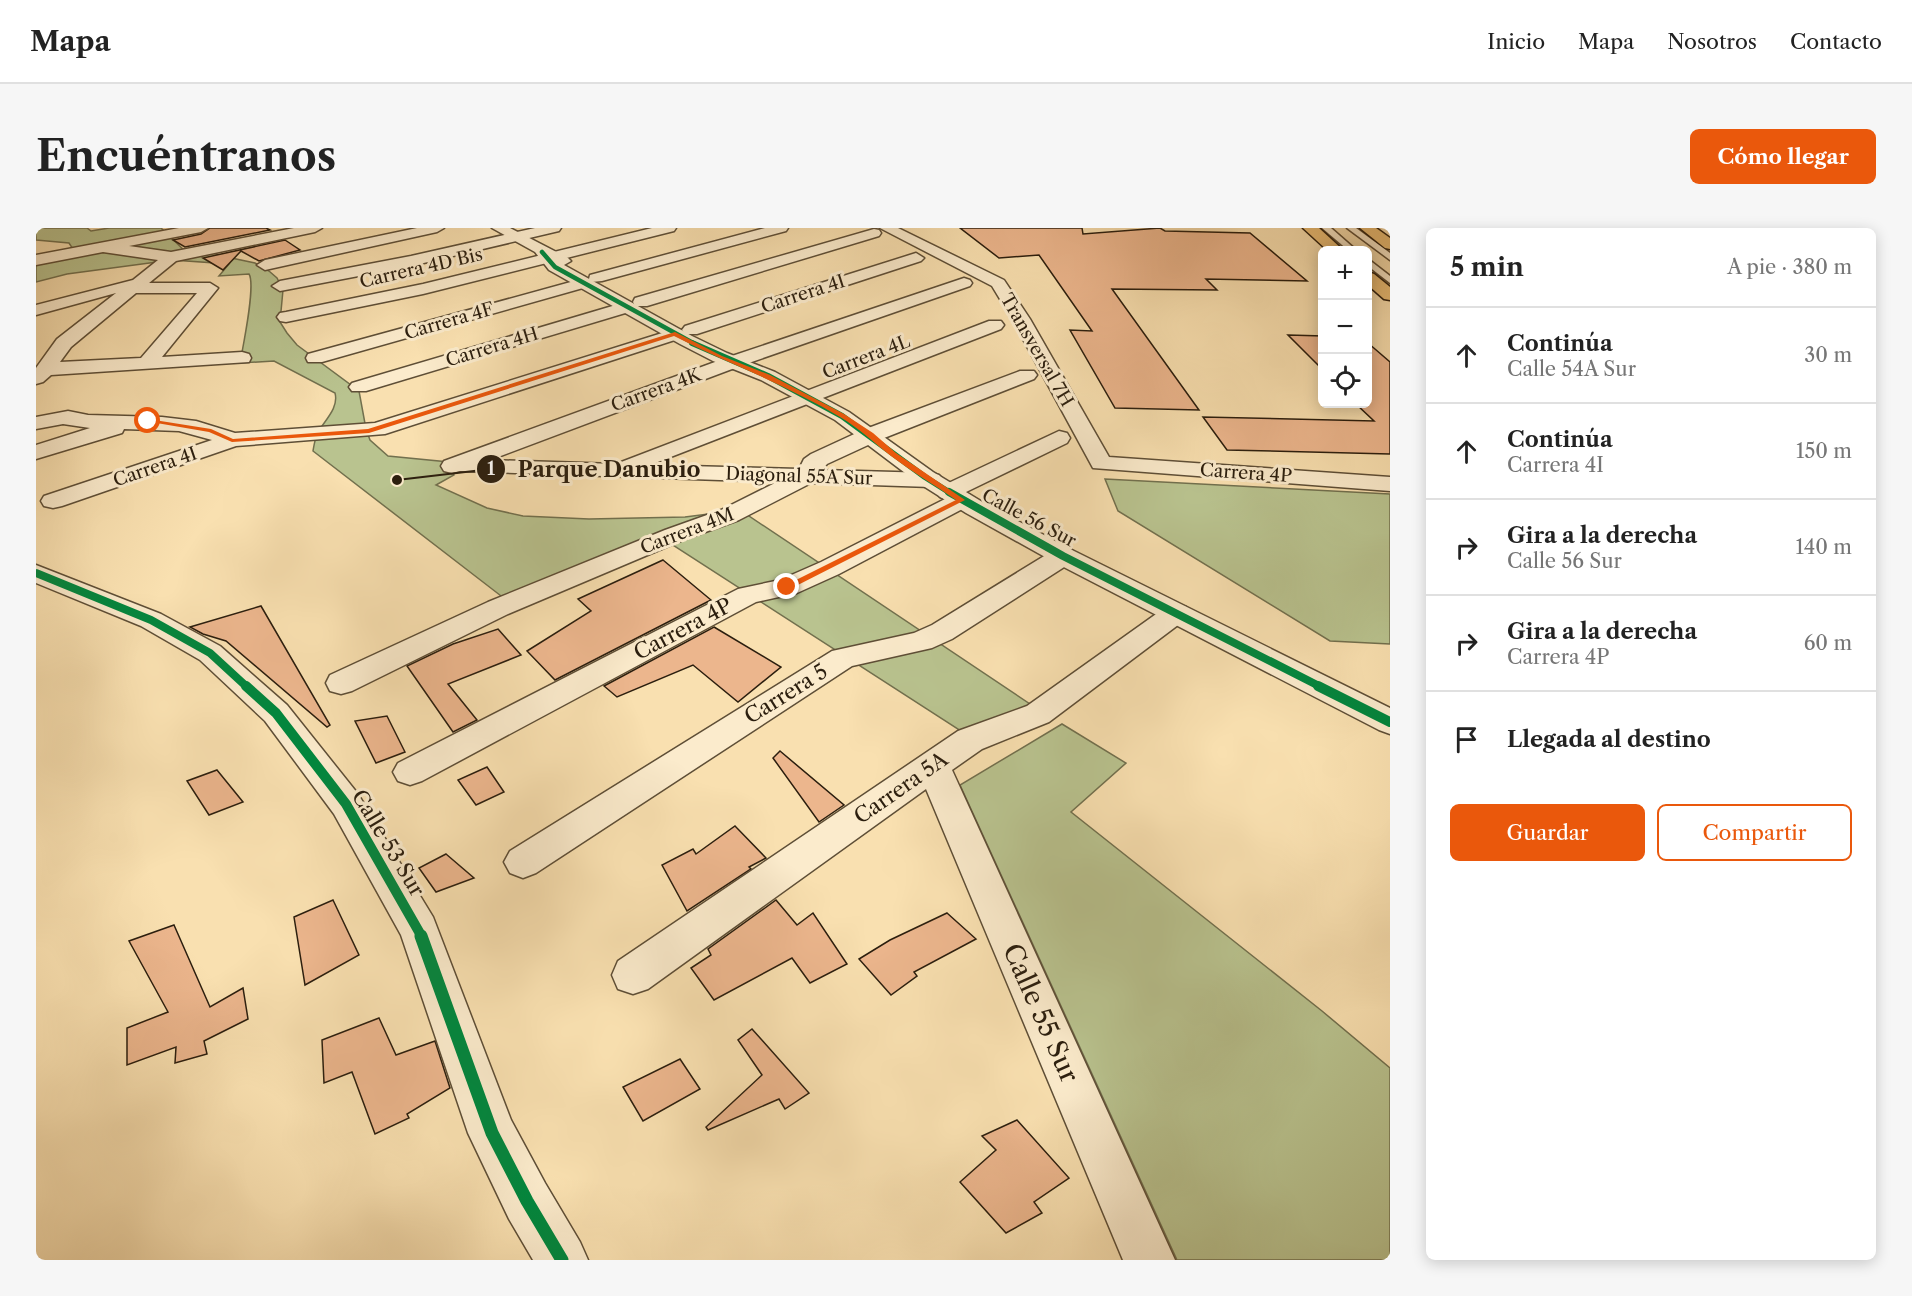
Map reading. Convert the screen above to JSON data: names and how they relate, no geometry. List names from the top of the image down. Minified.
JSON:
{"streets":{"street":["Carrera 4D Bis","Carrera 4I","Carrera 4F","Carrera 4H","Transversal 7H","Carrera 4L","Carrera 4K","Carrera 4P","Diagonal 55A Sur","Calle 56 Sur","Carrera 4M","Carrera 5","Carrera 5A","Calle 53 Sur","Calle 55 Sur"]},"crossings":[["Carrera 4D Bis","Calle 56 Sur"],["Carrera 4I","Calle 56 Sur"],["Carrera 4F","Calle 56 Sur"],["Carrera 4H","Transversal 7H"],["Carrera 4H","Calle 56 Sur"],["Transversal 7H","Carrera 4P"],["Carrera 4L","Diagonal 55A Sur"],["Carrera 4L","Calle 56 Sur"],["Carrera 4K","Diagonal 55A Sur"],["Carrera 4K","Calle 56 Sur"],["Carrera 4P","Diagonal 55A Sur"],["Carrera 4P","Calle 56 Sur"],["Diagonal 55A Sur","Calle 56 Sur"],["Diagonal 55A Sur","Carrera 4M"],["Calle 56 Sur","Carrera 4M"],["Calle 56 Sur","Carrera 5"],["Calle 56 Sur","Carrera 5A"],["Carrera 5A","Calle 55 Sur"]],"places":["Parque Danubio"],"page":{"header":"Mapa","nav":["Inicio","Mapa","Nosotros","Contacto"],"buttons":["Cómo llegar",["Guardar","Compartir"]],"title":"Encuéntranos","heading":["5 min","A pie · 380 m"],"map_buttons":["+","−"],"list":[["Continúa","Calle 54A Sur","30 m"],["Continúa","Carrera 4I","150 m"],["Gira a la derecha","Calle 56 Sur","140 m"],["Gira a la derecha","Carrera 4P","60 m"],"Llegada al destino"]}}
